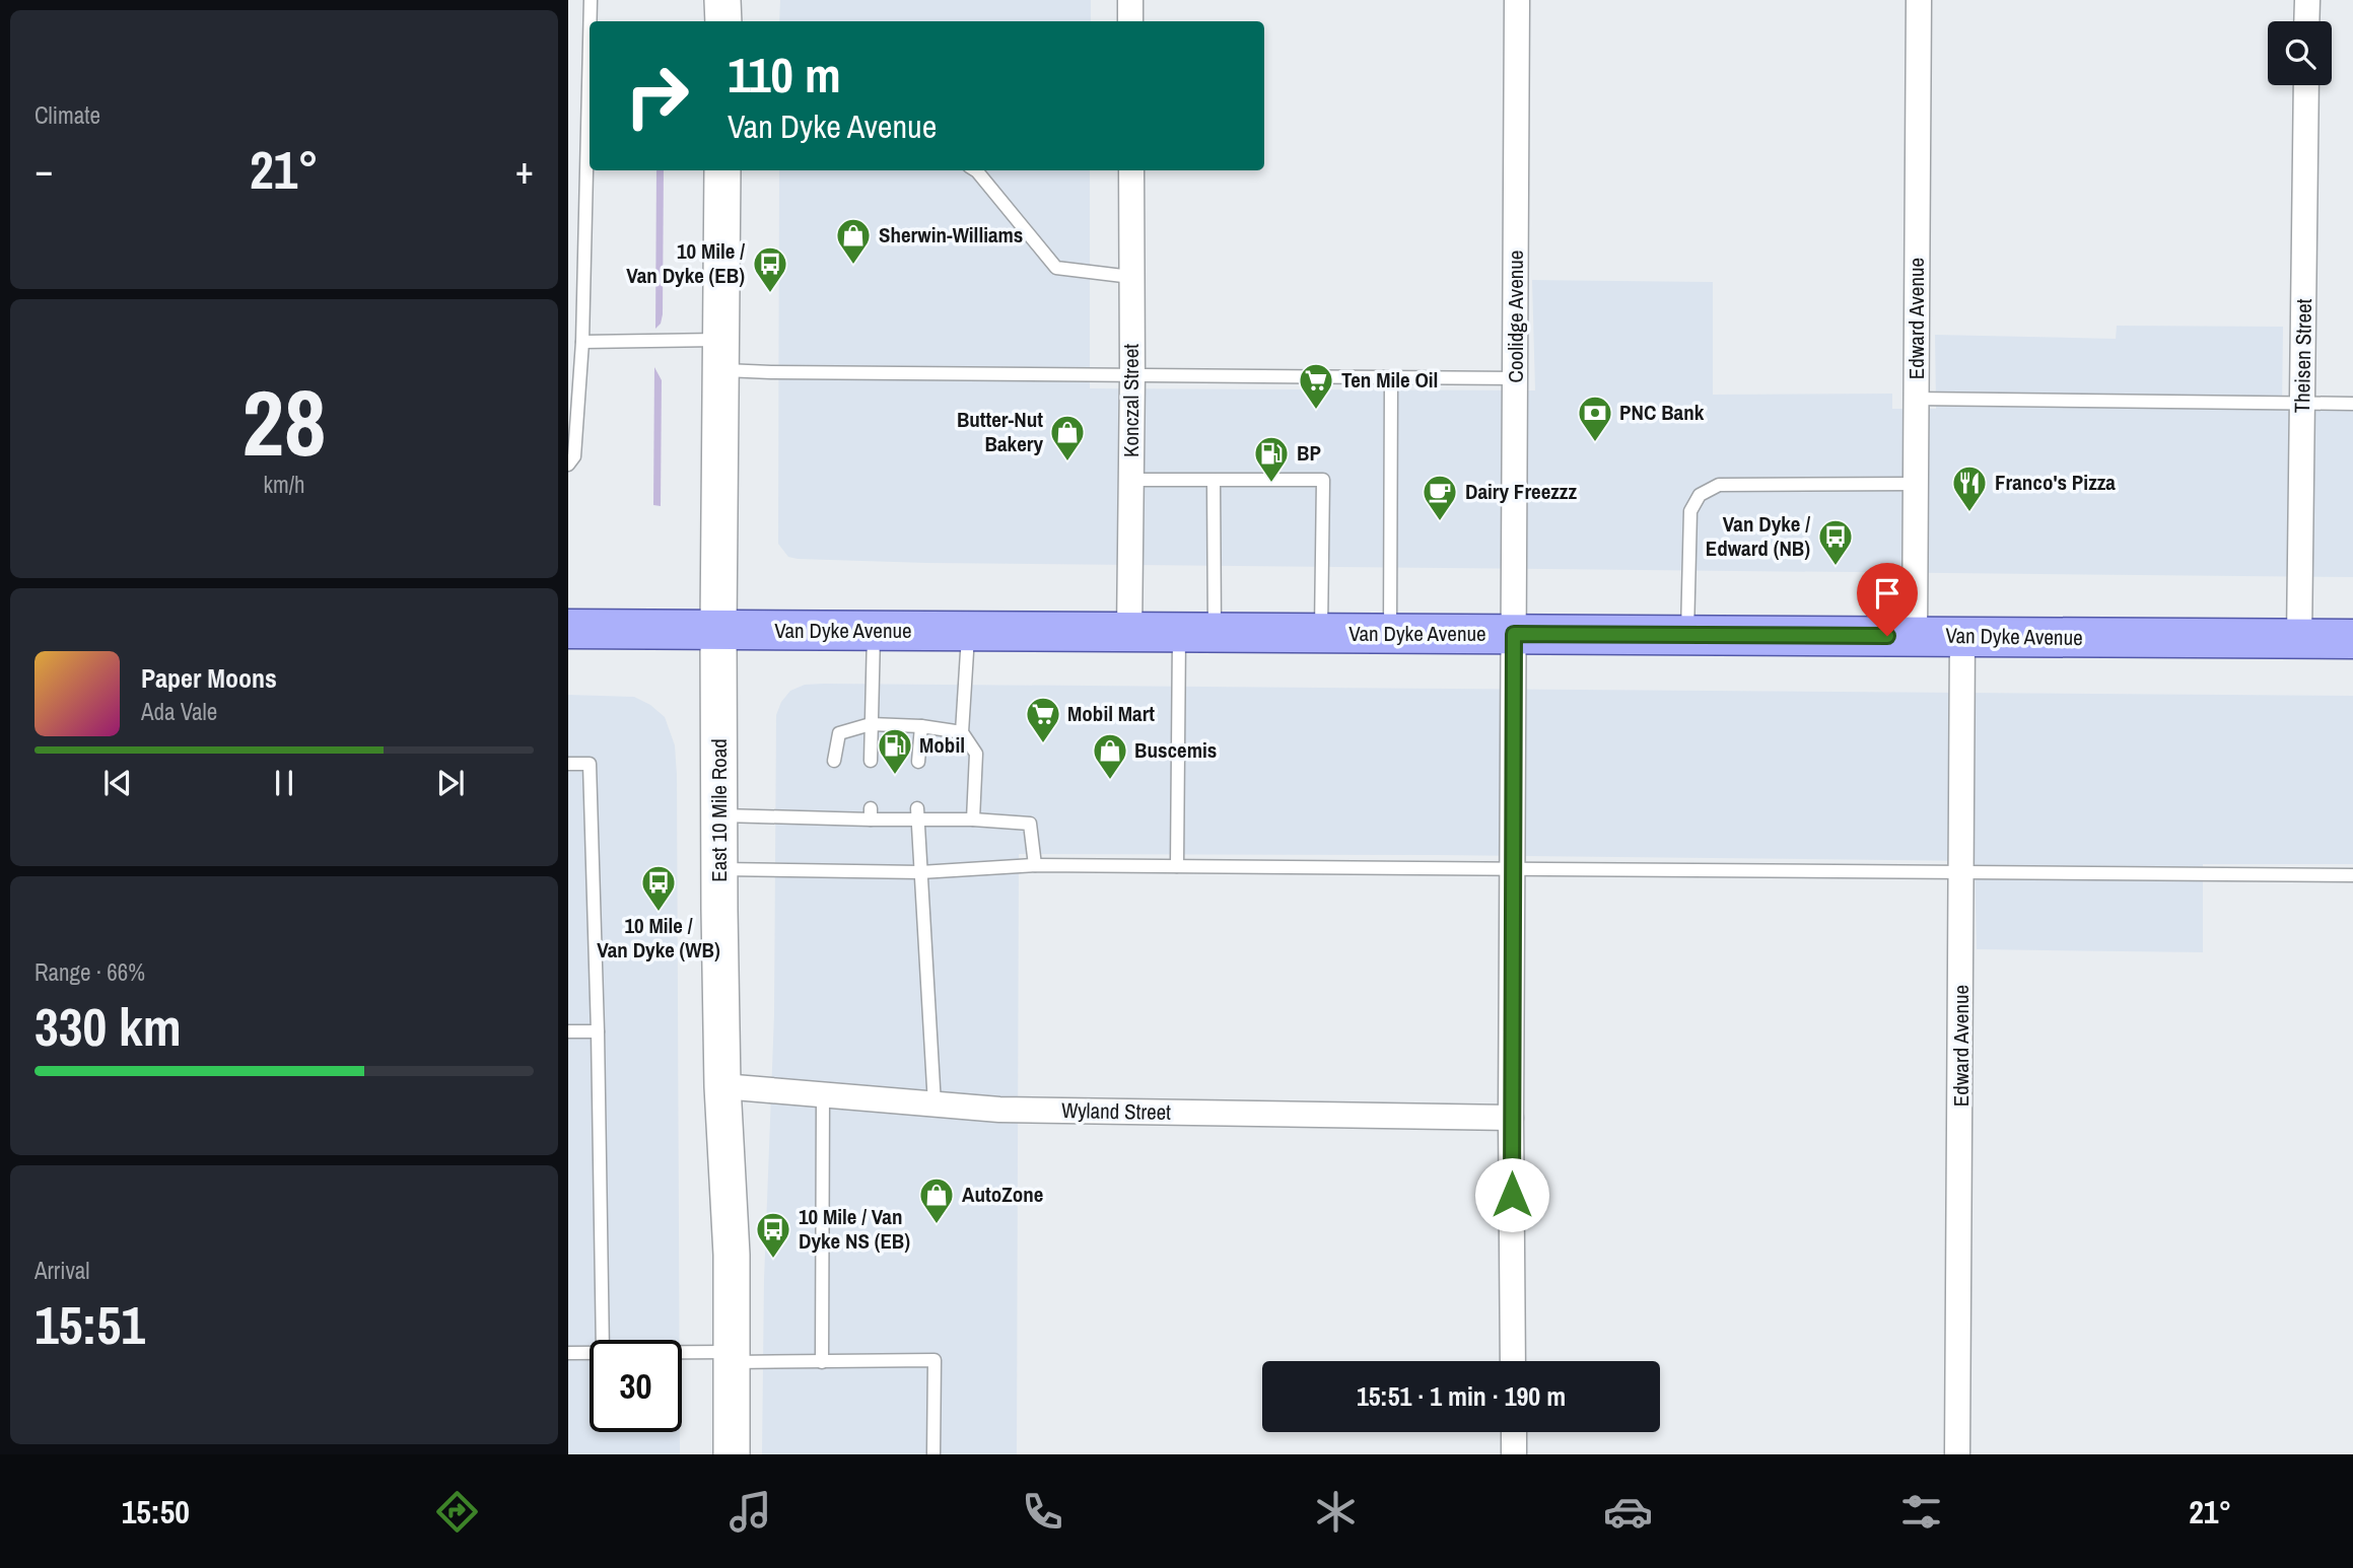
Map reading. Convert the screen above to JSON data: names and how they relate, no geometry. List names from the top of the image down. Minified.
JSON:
{"streets":{"main road":["Van Dyke Avenue","East 10 Mile Road"],"street":["Coolidge Avenue","Edward Avenue","Theisen Street","Konczal Street","Wyland Street"]},"crossings":[["Coolidge Avenue","Van Dyke Avenue"],["Coolidge Avenue","Wyland Street"],["Edward Avenue","Van Dyke Avenue"],["Theisen Street","Van Dyke Avenue"],["Konczal Street","Van Dyke Avenue"],["Van Dyke Avenue","East 10 Mile Road"],["East 10 Mile Road","Wyland Street"]],"places":{"shop":["Sherwin-Williams","Butter-Nut Bakery","Buscemis","AutoZone"],"bus stop":["10 Mile / Van Dyke (EB)","Van Dyke / Edward (NB)","10 Mile / Van Dyke (WB)","10 Mile / Van Dyke NS (EB)"],"supermarket":["Ten Mile Oil","Mobil Mart"],"bank":["PNC Bank"],"fuel station":["BP","Mobil"],"restaurant":["Franco's Pizza"],"cafe":["Dairy Freezzz"]},"page":{"tile":["Climate",["28","km/h"],["Range · 66%","330 km"],["Arrival","15:51"]],"turn":["110 m","Van Dyke Avenue"],"heat":["−","21°","+"],"song":["Paper Moons","Ada Vale"],"limit":"30","trip":"15:51 · 1 min · 190 m","tabs":["15:50","21°"]}}
